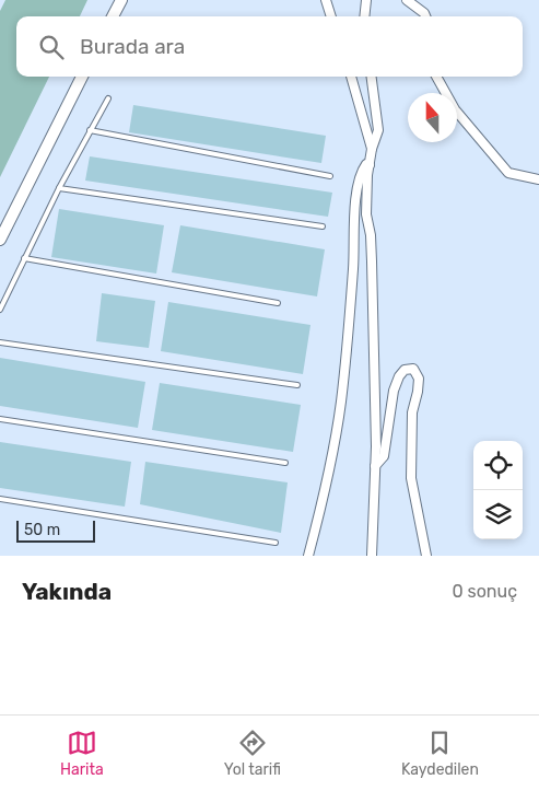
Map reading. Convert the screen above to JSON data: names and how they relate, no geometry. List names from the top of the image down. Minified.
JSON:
{"scale_bar":"50 m","north":"top","page":{"search":"Burada ara","scale":"50 m","heading":["Yakında","0 sonuç"],"nav":["Harita","Yol tarifi","Kaydedilen"]}}
